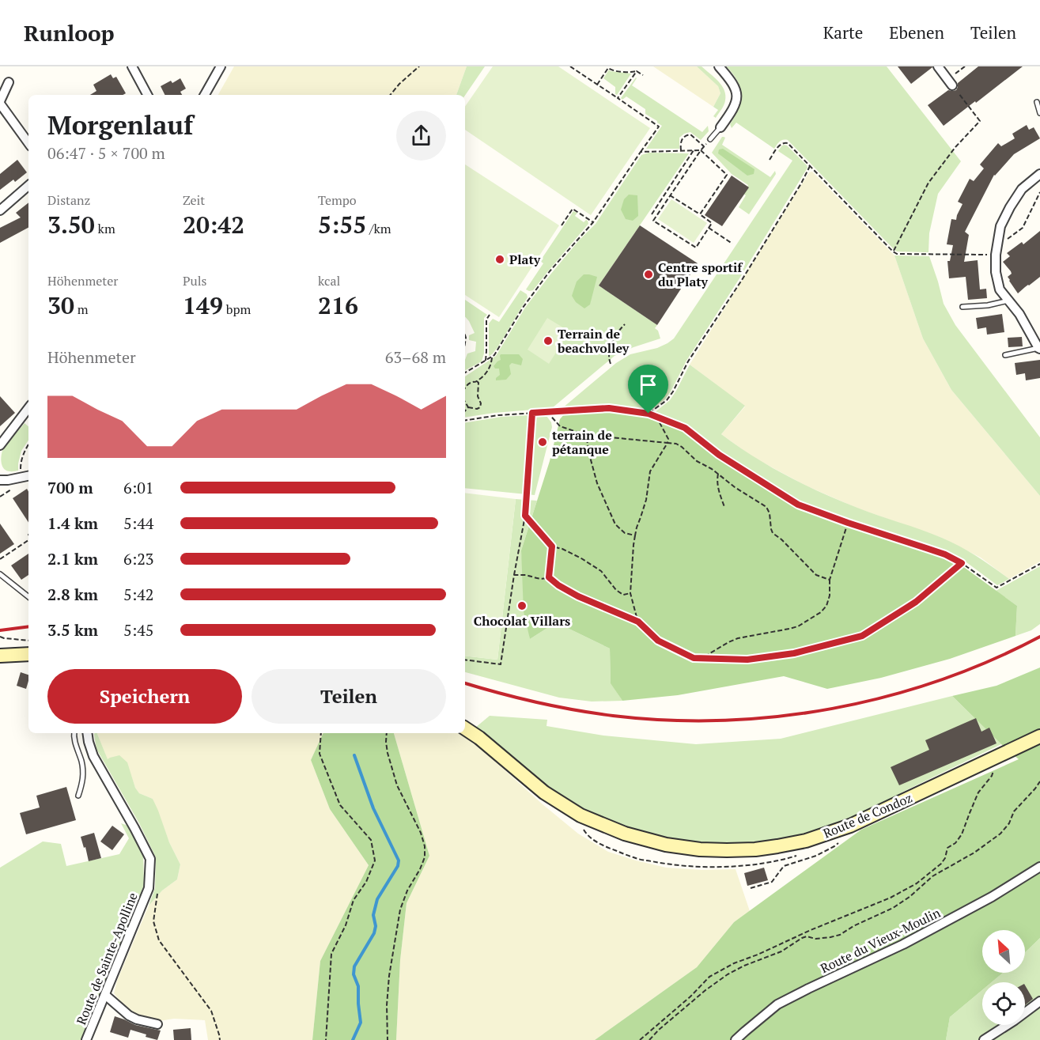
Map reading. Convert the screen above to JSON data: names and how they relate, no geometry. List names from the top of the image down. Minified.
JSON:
{"streets":{"main road":["Route de Condoz"],"street":["Route du Vieux-Moulin","Route de Sainte-Apolline"]},"places":["Platy","Centre sportif du Platy","Terrain de beachvolley","terrain de pétanque","Chocolat Villars"],"north":"top left","page":{"header":"Runloop","nav":["Karte","Ebenen","Teilen"],"heading":["Morgenlauf","06:47 · 5 × 700 m"],"stats":[["Distanz","3.50 km"],["Zeit","20:42"],["Tempo","5:55 /km"],["Höhenmeter","30 m"],["Puls","149 bpm"],["kcal","216"]],"chart":["Höhenmeter","63–68 m"],"list":[{"name":"700 m","note":"6:01"},{"name":"1.4 km","note":"5:44"},{"name":"2.1 km","note":"6:23"},{"name":"2.8 km","note":"5:42"},{"name":"3.5 km","note":"5:45"}],"buttons":["Speichern","Teilen"]}}
